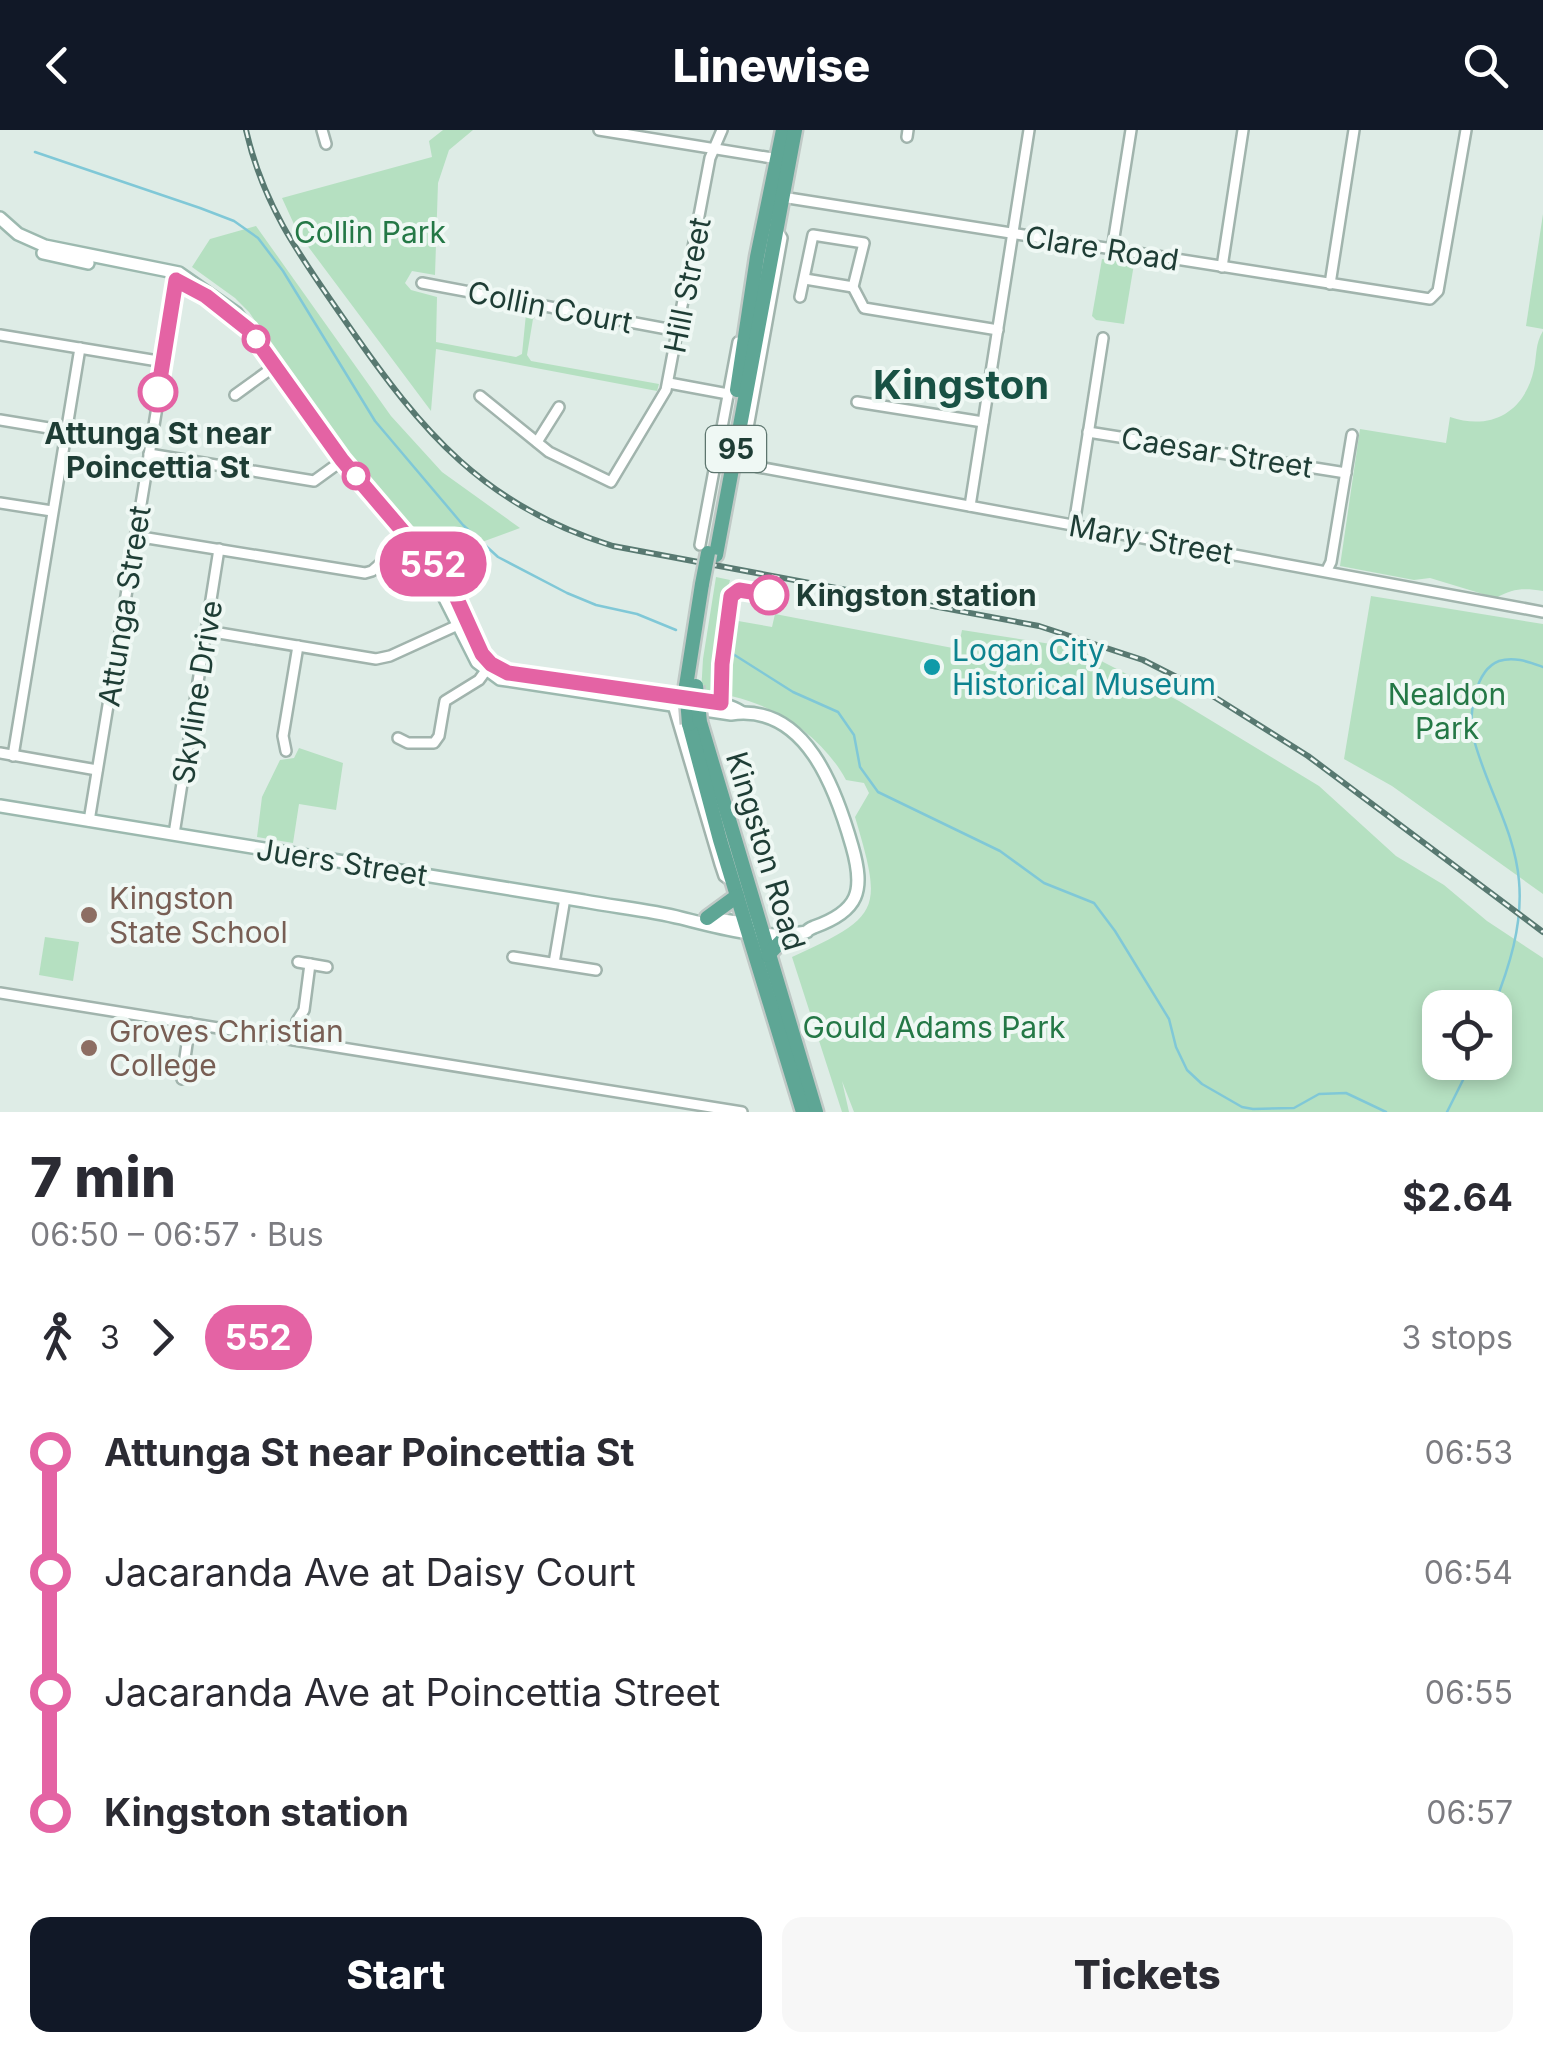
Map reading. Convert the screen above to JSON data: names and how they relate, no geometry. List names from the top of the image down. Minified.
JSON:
{"streets":{"main road":["95","Kingston Road"],"street":["Clare Road","Hill Street","Collin Court","Caesar Street","Mary Street","Attunga Street","Skyline Drive","Juers Street"]},"crossings":[["Clare Road","Kingston Road"],["Hill Street","Collin Court"],["Hill Street","Kingston Road"],["Mary Street","Kingston Road"],["Attunga Street","Juers Street"],["Skyline Drive","Juers Street"],["Kingston Road","Juers Street"]],"districts":["Kingston"],"parks":["Collin Park","Nealdon Park","Gould Adams Park"],"places":["Attunga St near Poincettia St","Kingston station","Logan City Historical Museum","Kingston State School","Groves Christian College"],"lines":["bus line 552"],"page":{"header":"Linewise","on_map":"552","heading":["7 min","06:50 – 06:57 · Bus","$2.64"],"legs":["3","552","3 stops"],"list":[{"name":"Attunga St near Poincettia St","value":"06:53"},{"name":"Jacaranda Ave at Daisy Court","value":"06:54"},{"name":"Jacaranda Ave at Poincettia Street","value":"06:55"},{"name":"Kingston station","value":"06:57"}],"buttons":["Start","Tickets"]}}
